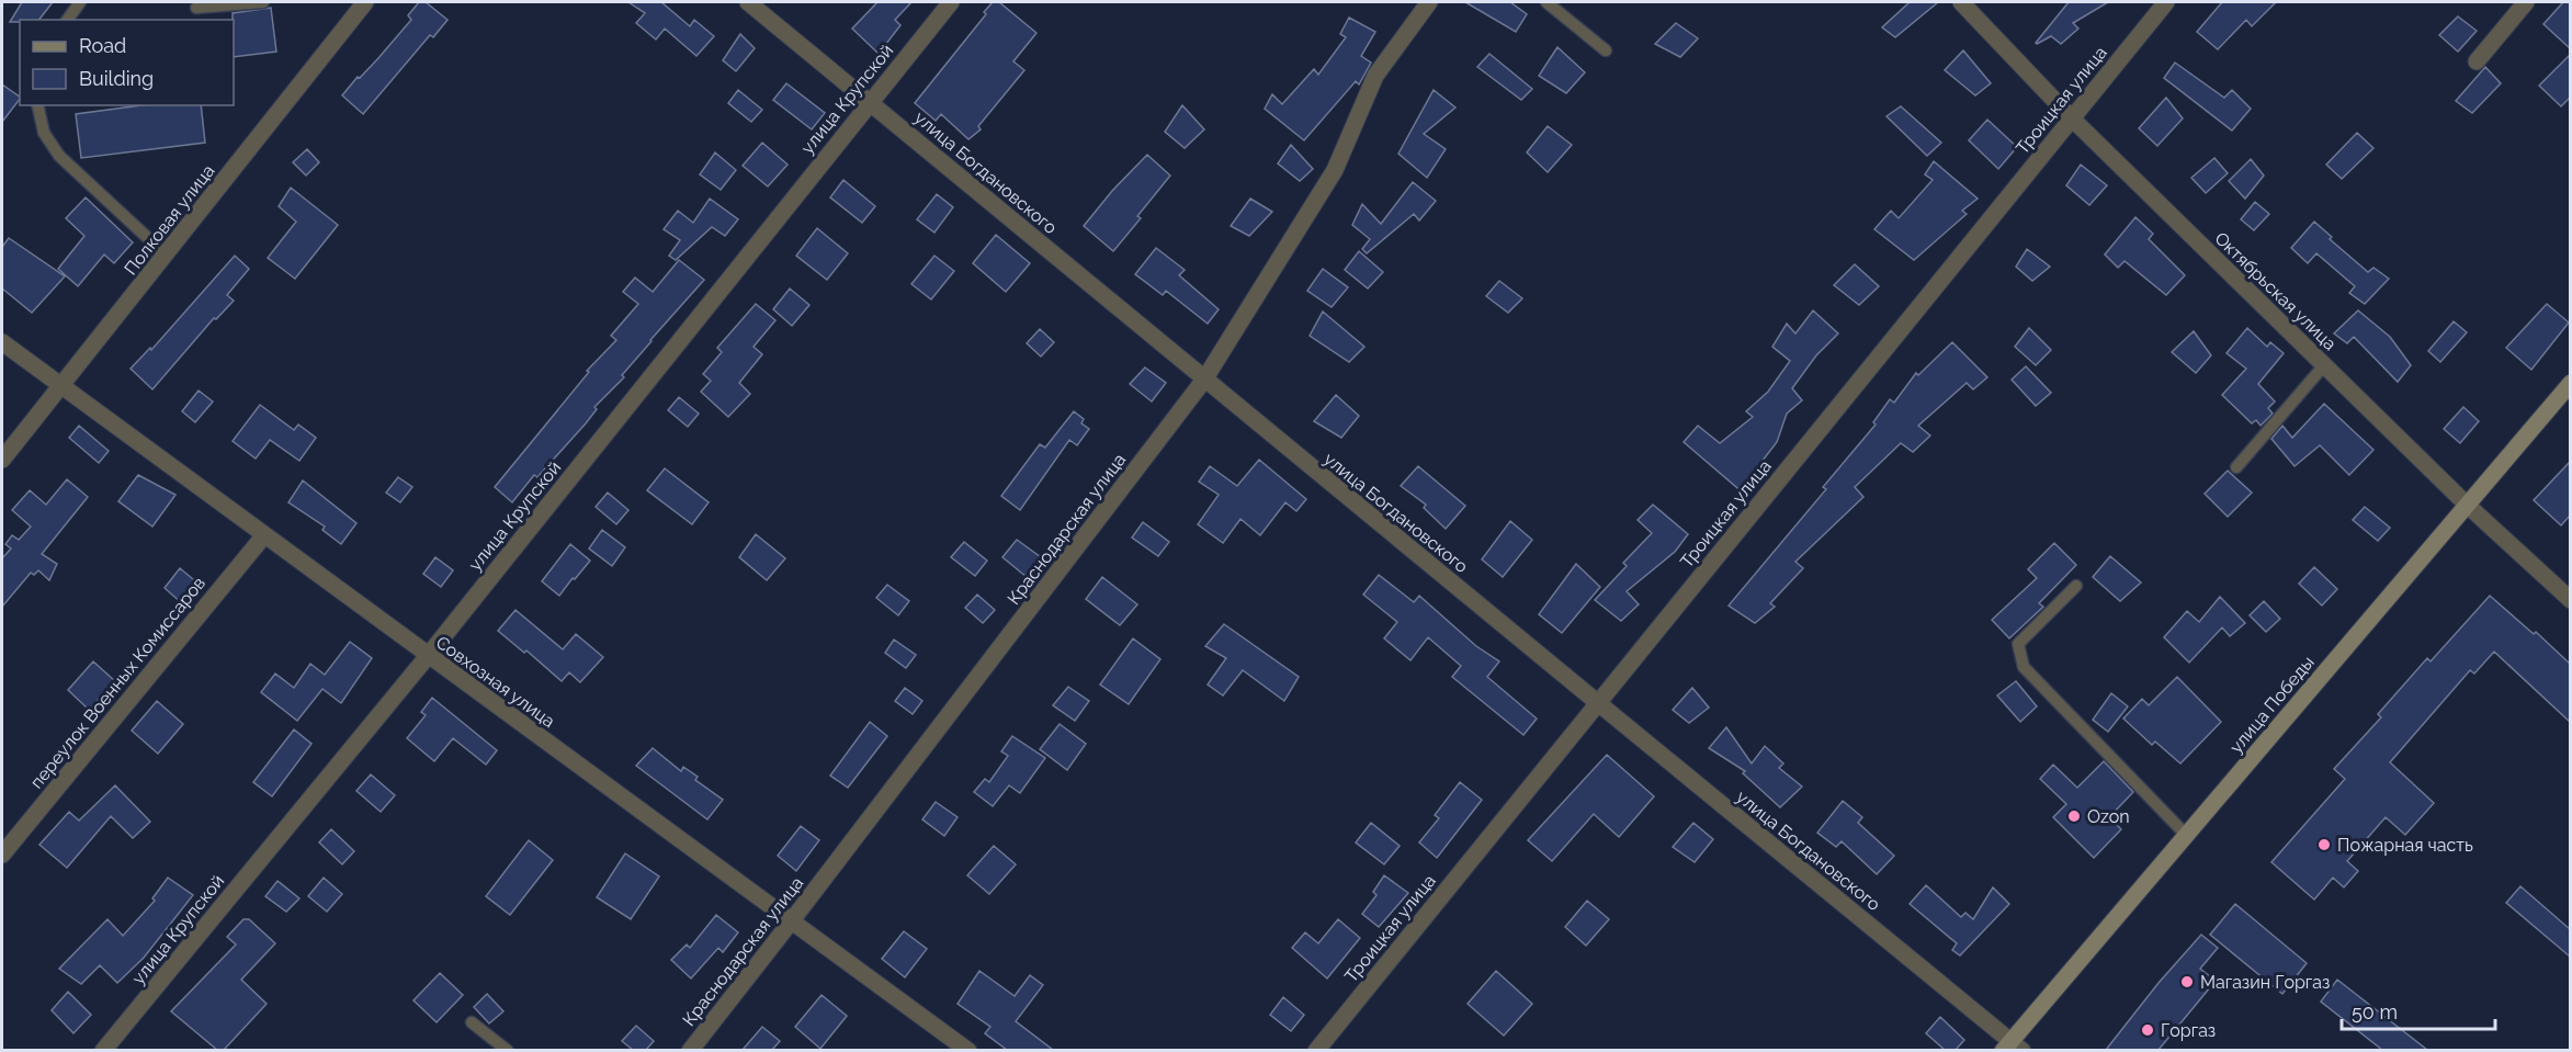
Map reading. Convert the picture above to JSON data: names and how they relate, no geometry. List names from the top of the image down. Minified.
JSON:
{"streets":{"street":["улица Крупской","Троицкая улица","улица Богдановского","Полковая улица","Октябрьская улица","Краснодарская улица","Совхозная улица","переулок Военных Комиссаров","улица Победы"]},"crossings":[["улица Крупской","улица Богдановского"],["улица Крупской","Совхозная улица"],["Троицкая улица","улица Богдановского"],["Троицкая улица","Октябрьская улица"],["улица Богдановского","Краснодарская улица"],["улица Богдановского","улица Победы"],["Полковая улица","Совхозная улица"],["Октябрьская улица","улица Победы"],["Краснодарская улица","Совхозная улица"],["Совхозная улица","переулок Военных Комиссаров"]],"places":["Ozon","Пожарная часть","Магазин Горгаз","Горгаз"],"legend":["Road","Building"],"scale_bar":"50 m"}
